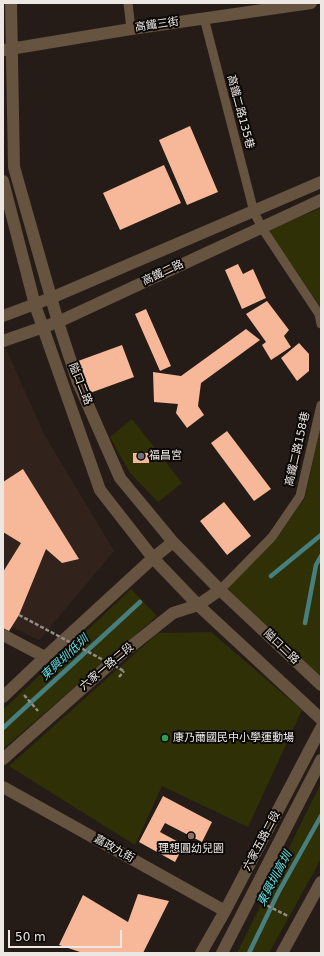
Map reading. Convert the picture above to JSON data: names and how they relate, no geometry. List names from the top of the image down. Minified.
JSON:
{"streets":{"street":["高鐵三街","高鐵二路","隘口二路","六家一路二段","六家五路二段","嘉政九街"],"lane":["高鐵二路135巷","高鐵二路158巷"]},"crossings":[["高鐵三街","高鐵二路135巷"],["高鐵三街","隘口二路"],["高鐵二路135巷","高鐵二路"],["高鐵二路","隘口二路"],["隘口二路","高鐵二路158巷"],["隘口二路","六家一路二段"],["高鐵二路158巷","六家一路二段"],["六家五路二段","嘉政九街"]],"water":["東興圳低圳","東興圳高圳"],"places":["福昌宮","康乃薾國民中小學運動場","理想圓幼兒園"],"scale_bar":"50 m"}
